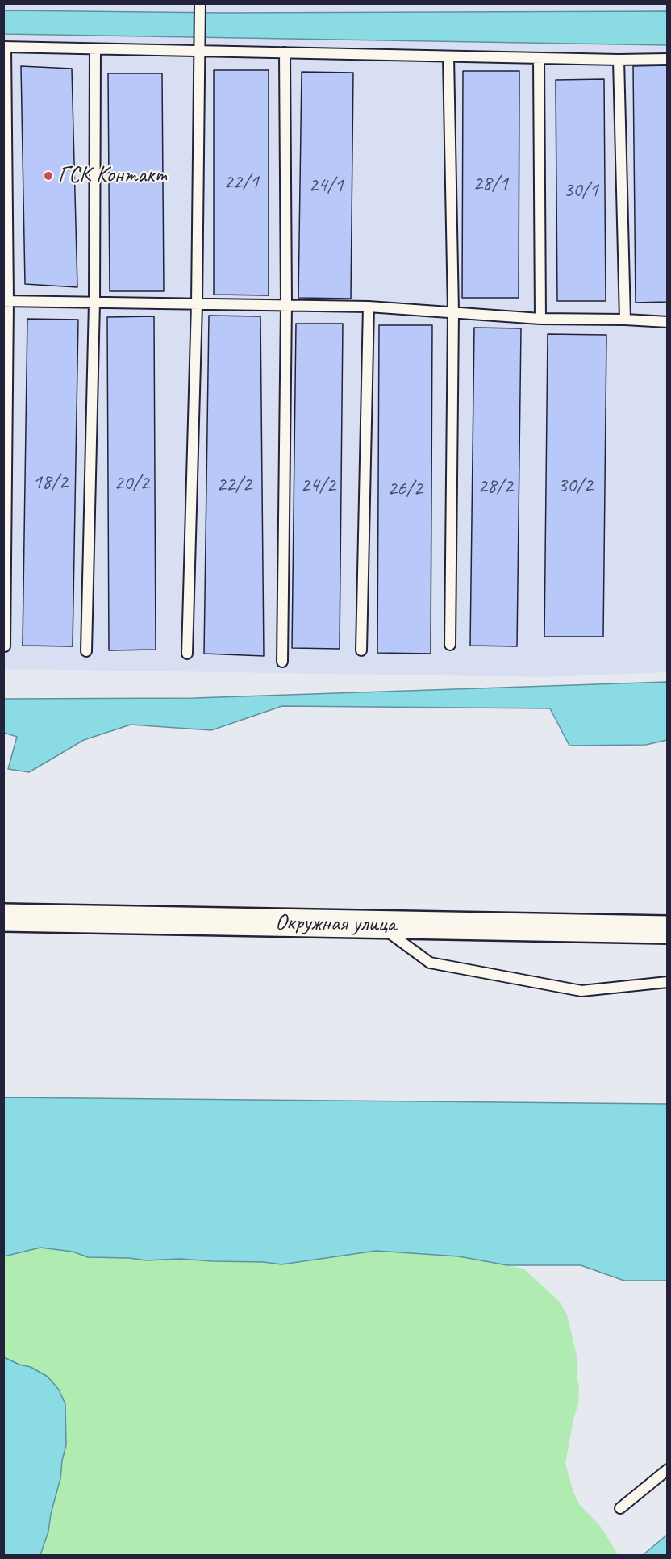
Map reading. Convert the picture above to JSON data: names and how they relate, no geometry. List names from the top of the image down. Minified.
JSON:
{"streets":{"main road":["Окружная улица"]},"places":["ГСК Контакт"],"house_numbers":["22/1","28/1","24/1","30/1","18/2","20/2","22/2","24/2","30/2","28/2","26/2"]}
